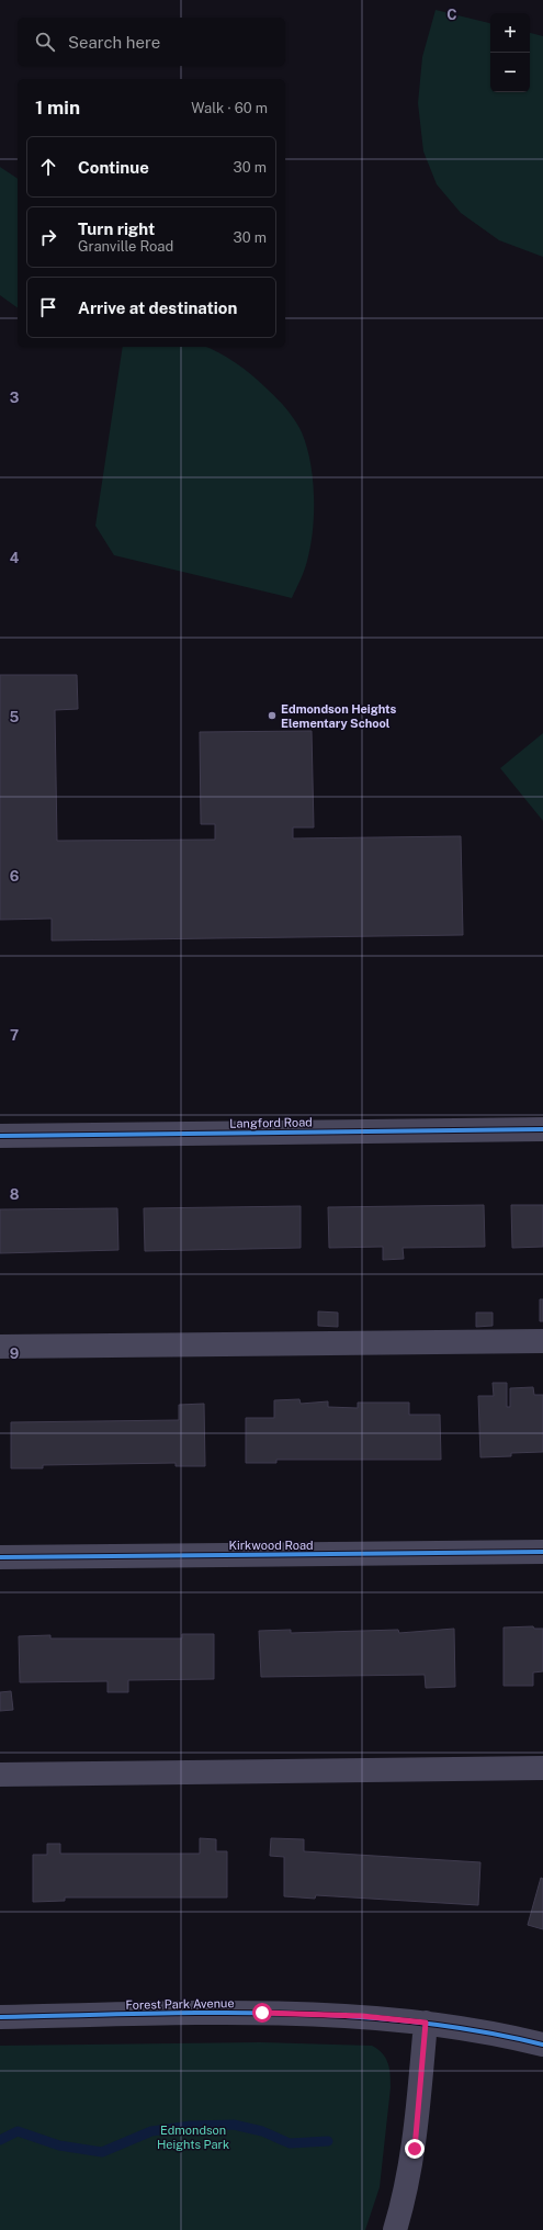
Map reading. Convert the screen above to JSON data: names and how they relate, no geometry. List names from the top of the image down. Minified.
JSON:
{"streets":{"street":["Langford Road","Kirkwood Road","Forest Park Avenue"]},"parks":["Edmondson Heights Park"],"places":["Edmondson Heights Elementary School"],"page":{"map_buttons":["+","−"],"search":"Search here","heading":["1 min","Walk · 60 m"],"list":[["Continue","30 m"],["Turn right","Granville Road","30 m"],"Arrive at destination"]},"grid":{"columns":["C"],"rows":["3","4","5","6","7","8","9"]}}
